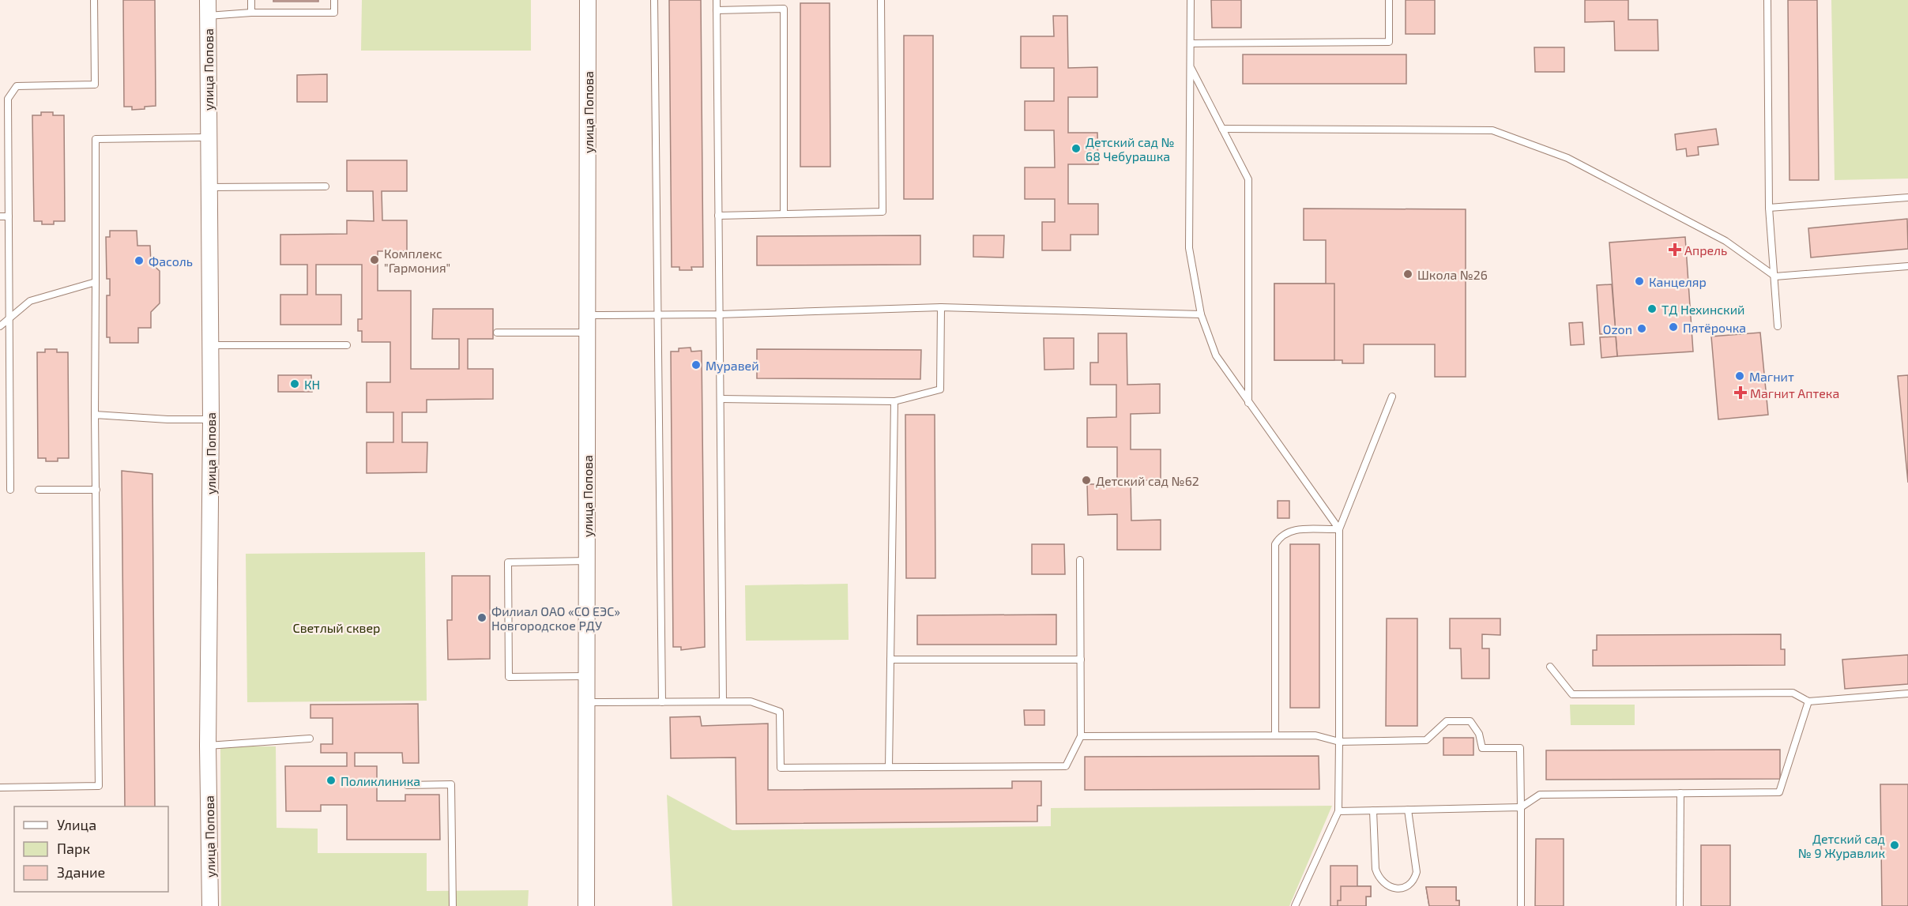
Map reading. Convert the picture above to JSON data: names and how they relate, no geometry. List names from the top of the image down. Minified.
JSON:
{"streets":{"street":["улица Попова"]},"parks":["Светлый сквер"],"places":{"other":["Детский сад № 68 Чебурашка","Комплекс \"Гармония\"","Фасоль","Школа №26","Канцеляр","ТД Нехинский","Пятёрочка","Ozon","Муравей","Магнит","КН","Детский сад №62","Филиал ОАО «СО ЕЭС» Новгородское РДУ","Поликлиника","Детский сад № 9 Журавлик"],"health":["Апрель","Магнит Аптека"]},"legend":["Улица","Парк","Здание"]}
